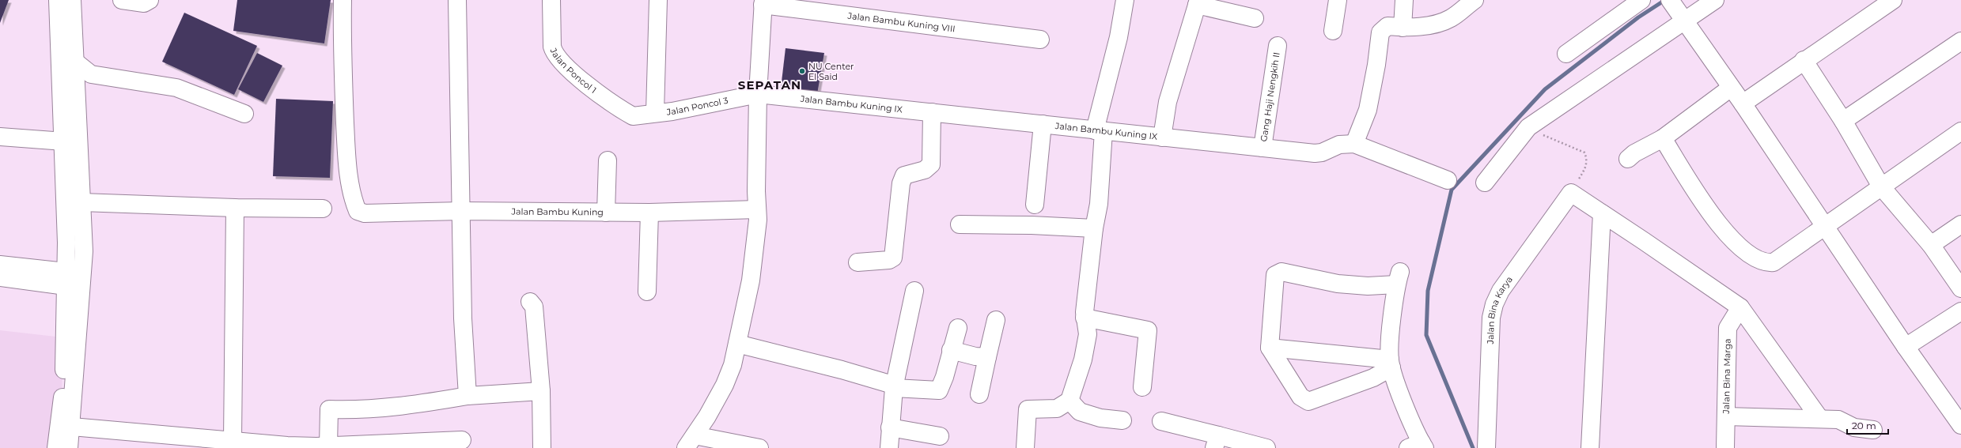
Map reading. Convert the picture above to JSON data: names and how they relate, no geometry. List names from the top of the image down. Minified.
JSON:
{"streets":{"street":["Jalan Bambu Kuning VIII","Jalan Poncol 1","Gang Haji Nengkih II","Jalan Bambu Kuning IX","Jalan Poncol 3","Jalan Bambu Kuning","Jalan Bina Karya","Jalan Bina Marga"]},"crossings":[["Jalan Poncol 1","Jalan Poncol 3"],["Gang Haji Nengkih II","Jalan Bambu Kuning IX"],["Jalan Bambu Kuning IX","Jalan Poncol 3"]],"districts":["SEPATAN"],"places":["NU Center El Said"],"scale_bar":"20 m"}
